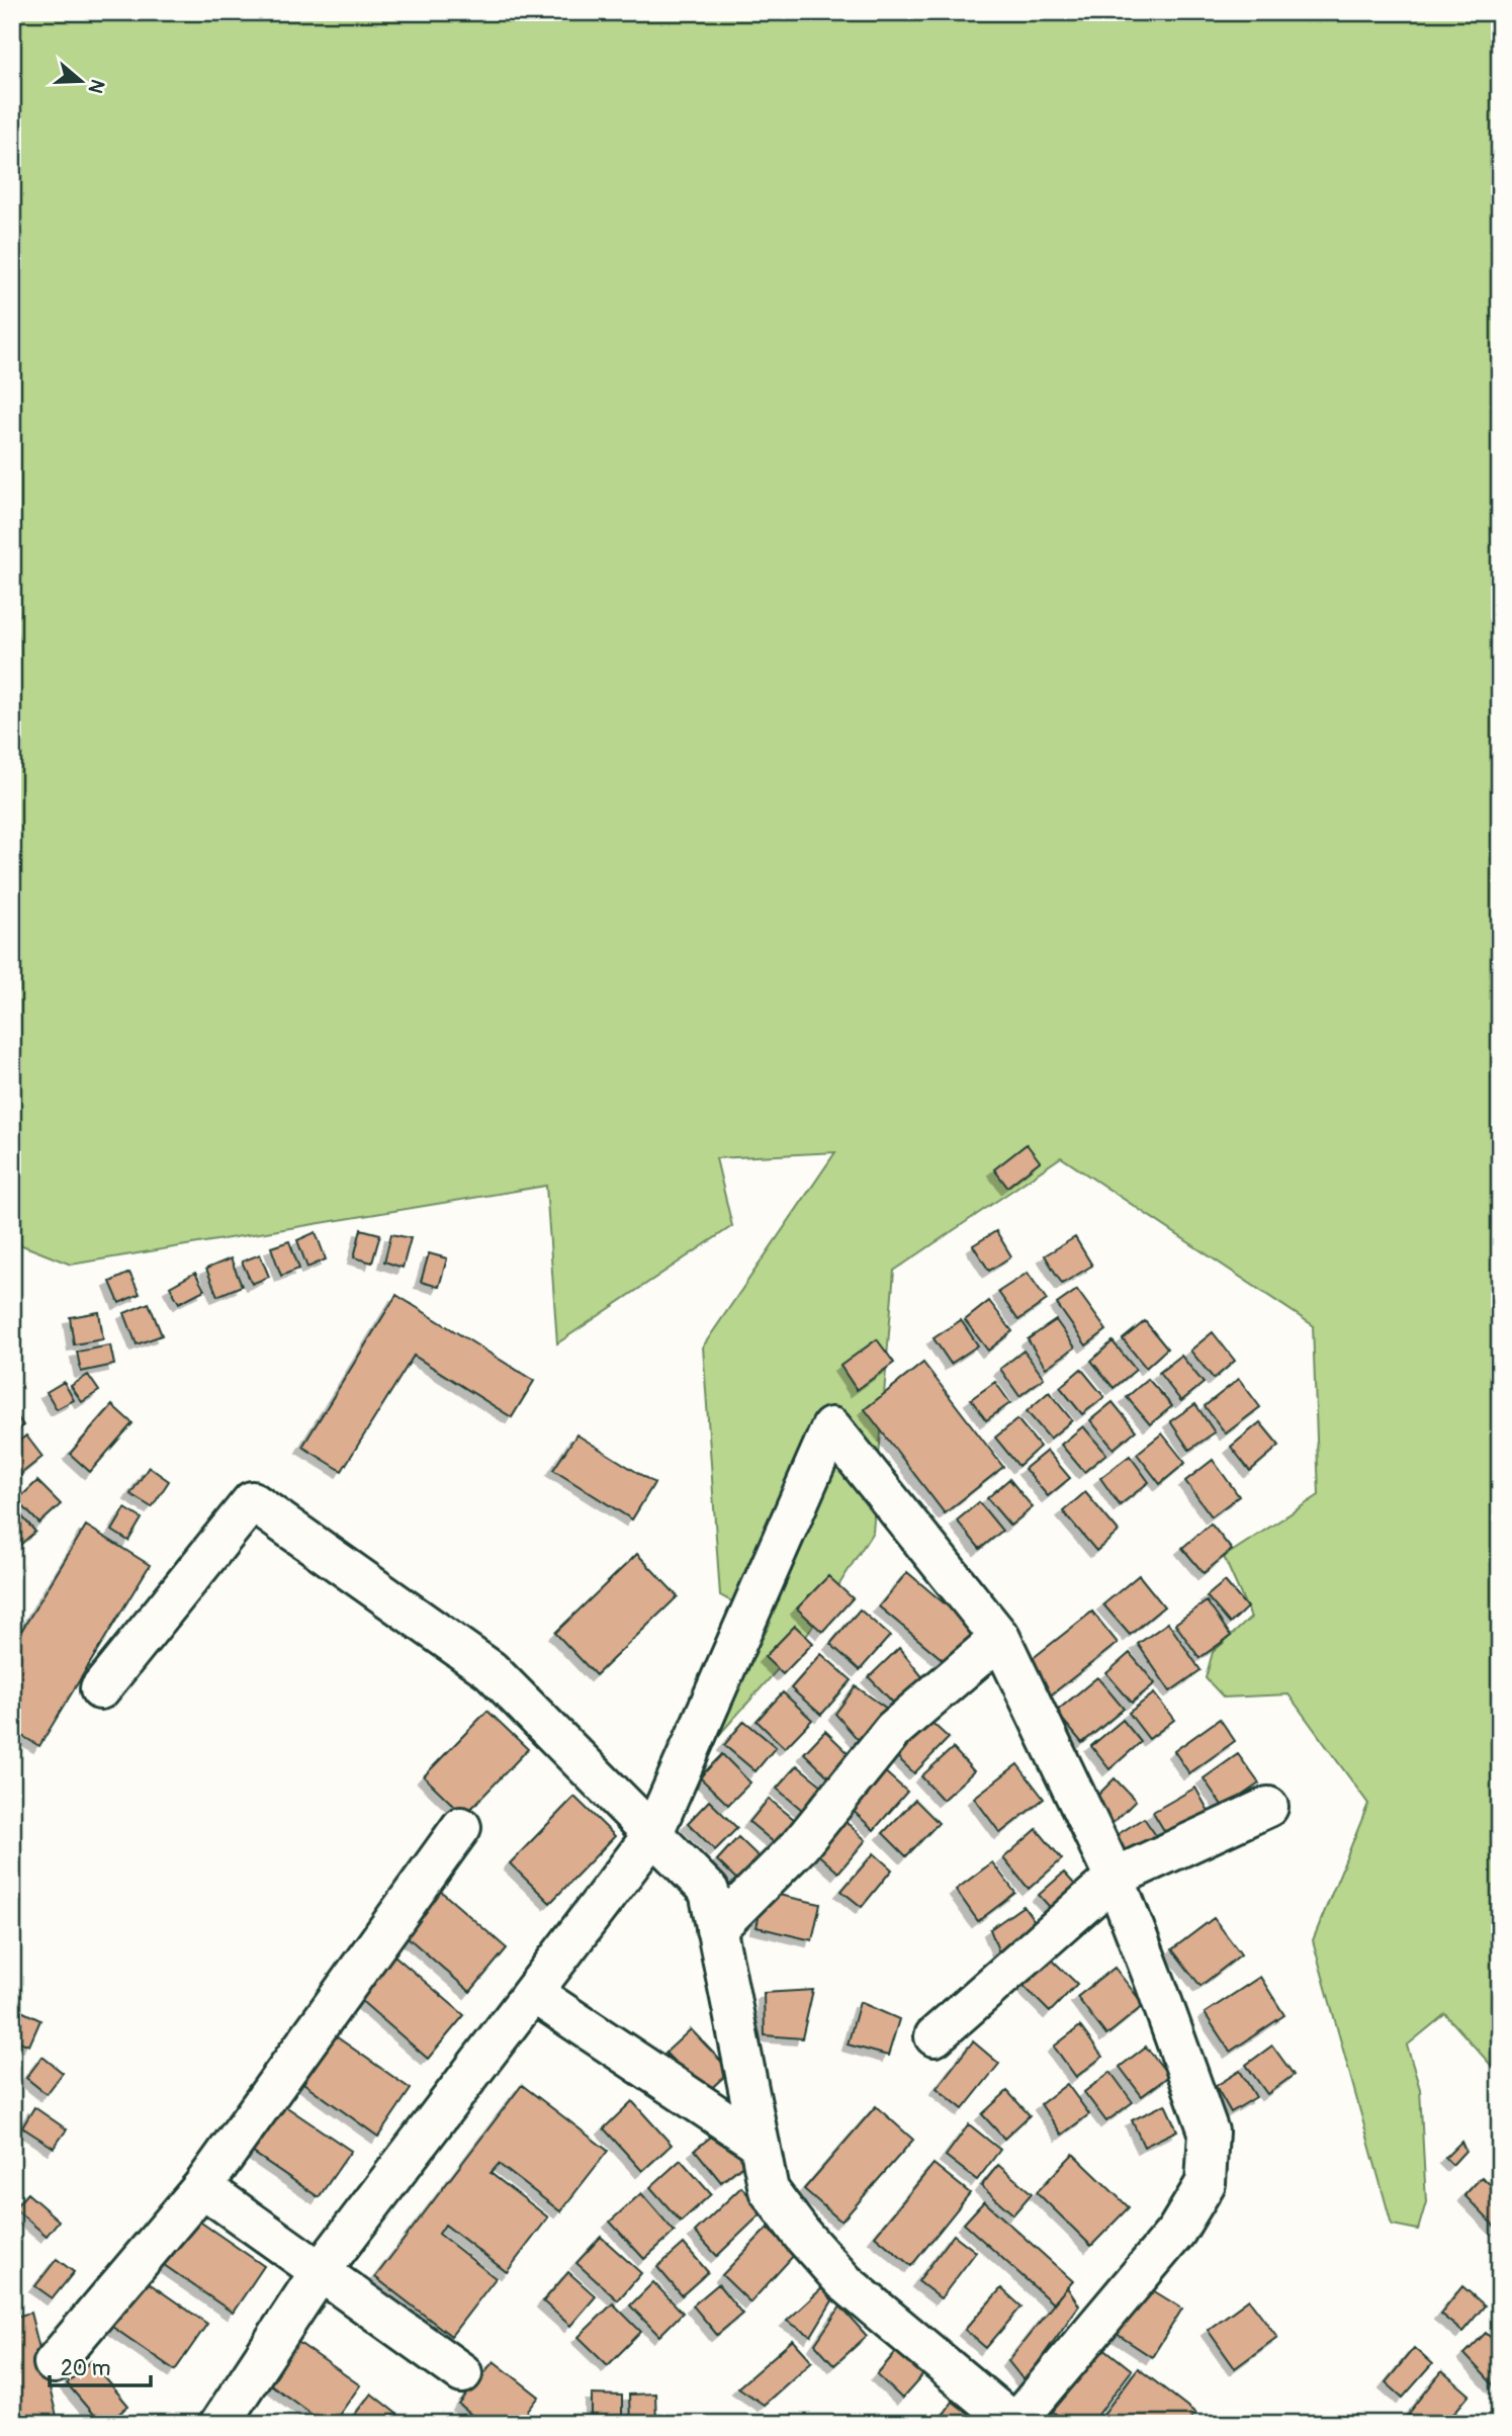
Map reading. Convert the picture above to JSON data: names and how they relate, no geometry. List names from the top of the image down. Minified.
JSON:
{"scale_bar":"20 m","north":"right"}
